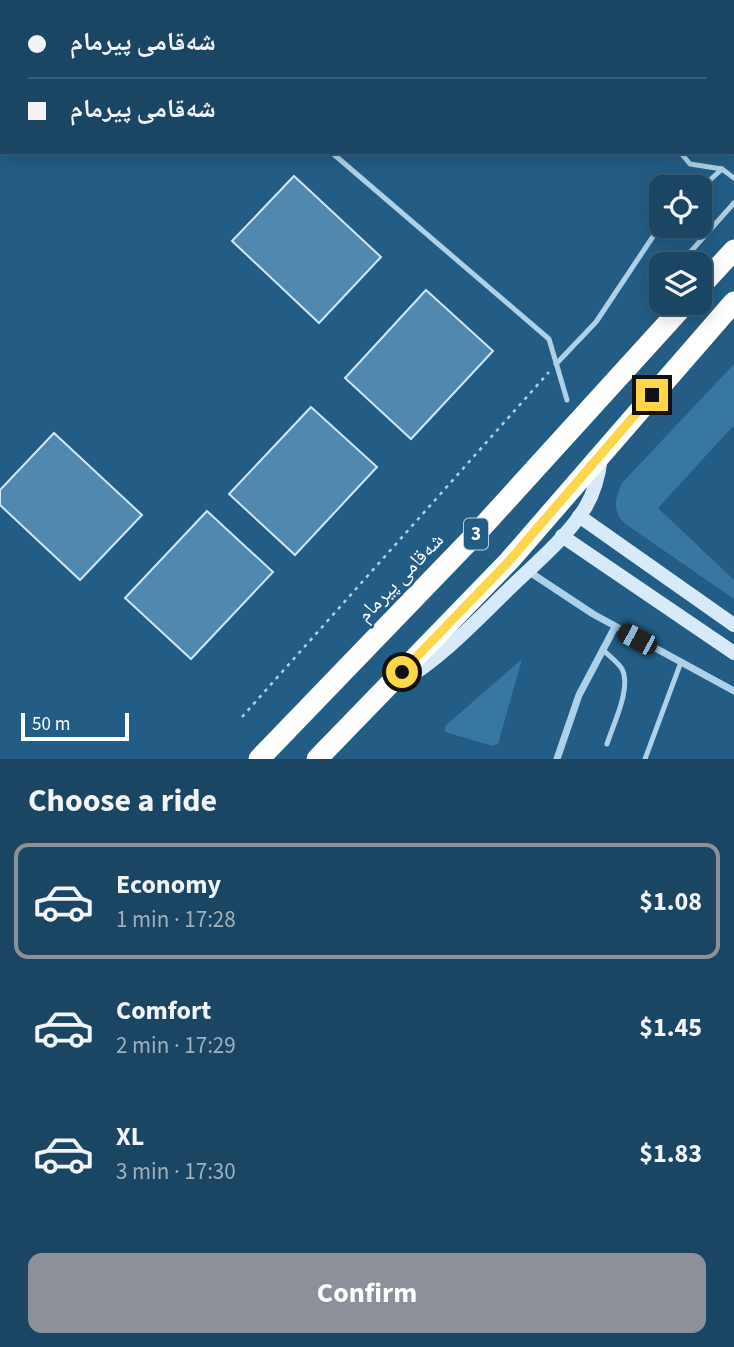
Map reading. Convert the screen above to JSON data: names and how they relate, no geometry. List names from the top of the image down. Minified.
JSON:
{"streets":{"highway":["3","شەقامی پیرمام"]},"scale_bar":"50 m","page":{"banner":["شەقامی پیرمام","شەقامی پیرمام"],"scale":"50 m","heading":"Choose a ride","list":[{"name":"Economy","note":"1 min · 17:28","value":"$1.08"},{"name":"Comfort","note":"2 min · 17:29","value":"$1.45"},{"name":"XL","note":"3 min · 17:30","value":"$1.83"}],"buttons":"Confirm"}}
